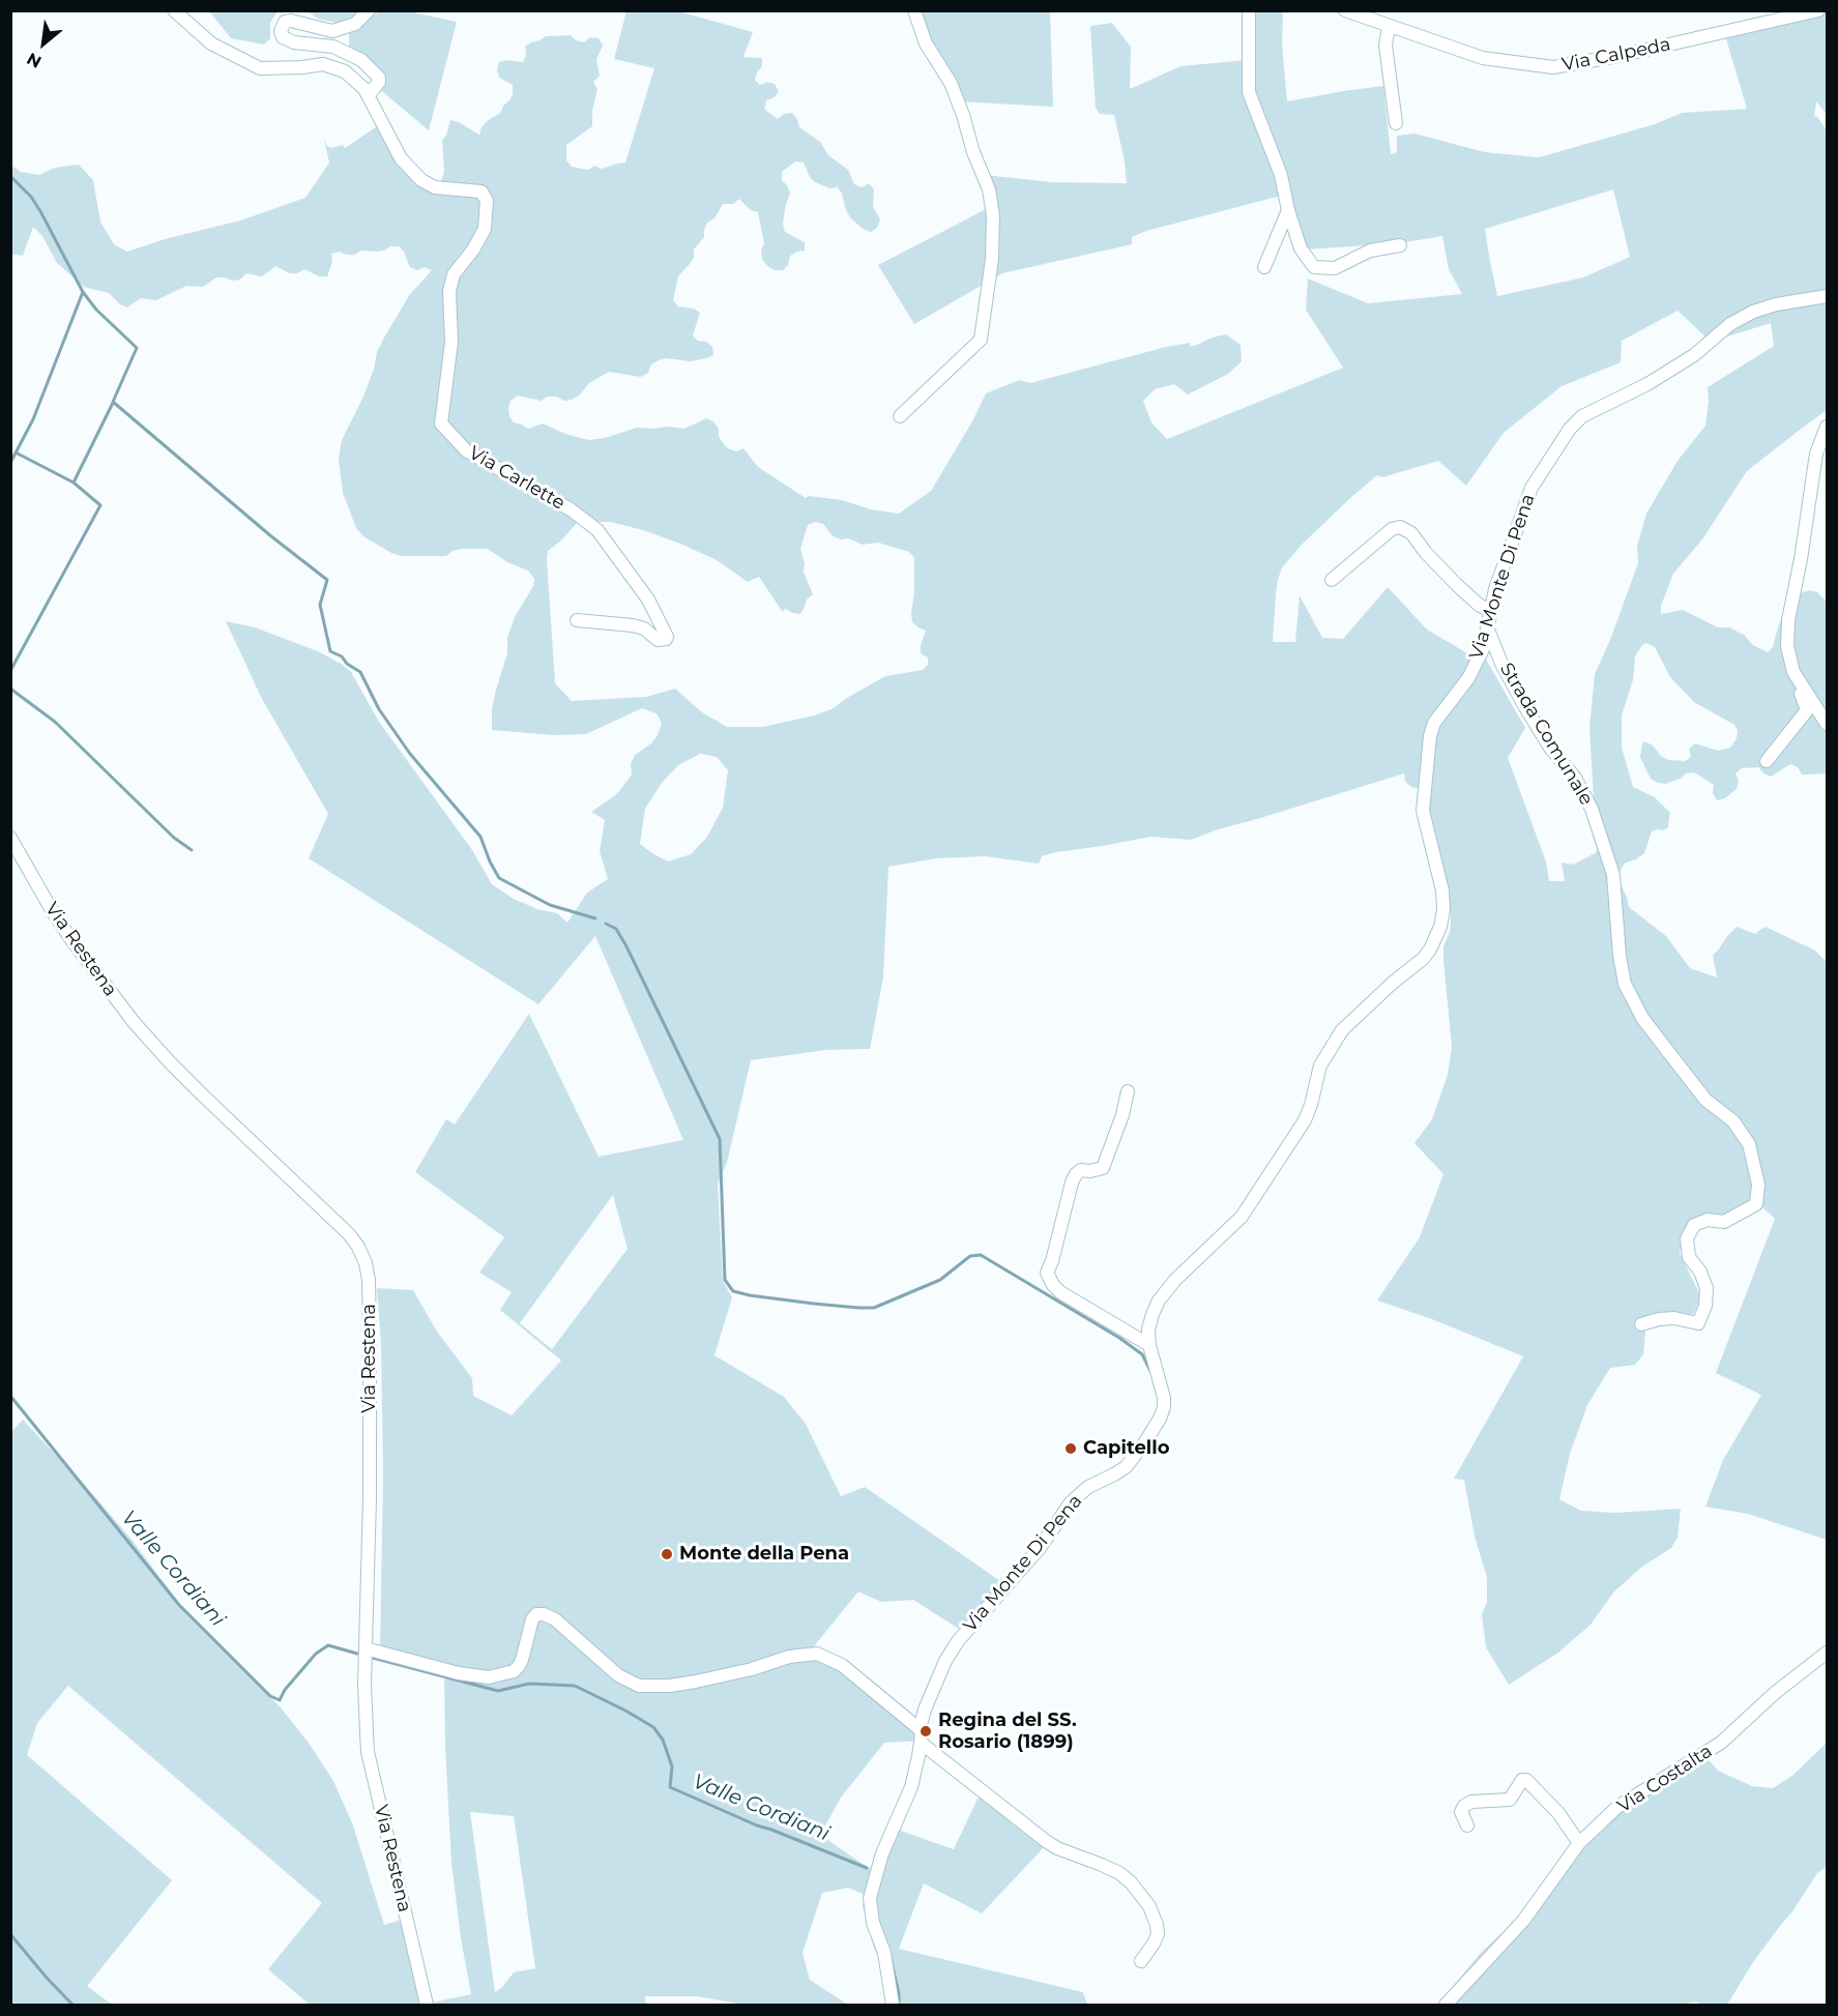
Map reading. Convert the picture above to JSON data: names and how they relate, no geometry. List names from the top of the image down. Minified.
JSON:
{"streets":{"street":["Via Calpeda","Via Carlette","Via Monte Di Pena","Strada Comunale","Via Restena","Via Costalta"]},"crossings":[["Via Monte Di Pena","Strada Comunale"]],"water":["Valle Cordiani"],"places":["Capitello","Monte della Pena","Regina del SS. Rosario (1899)"],"north":"bottom left"}
